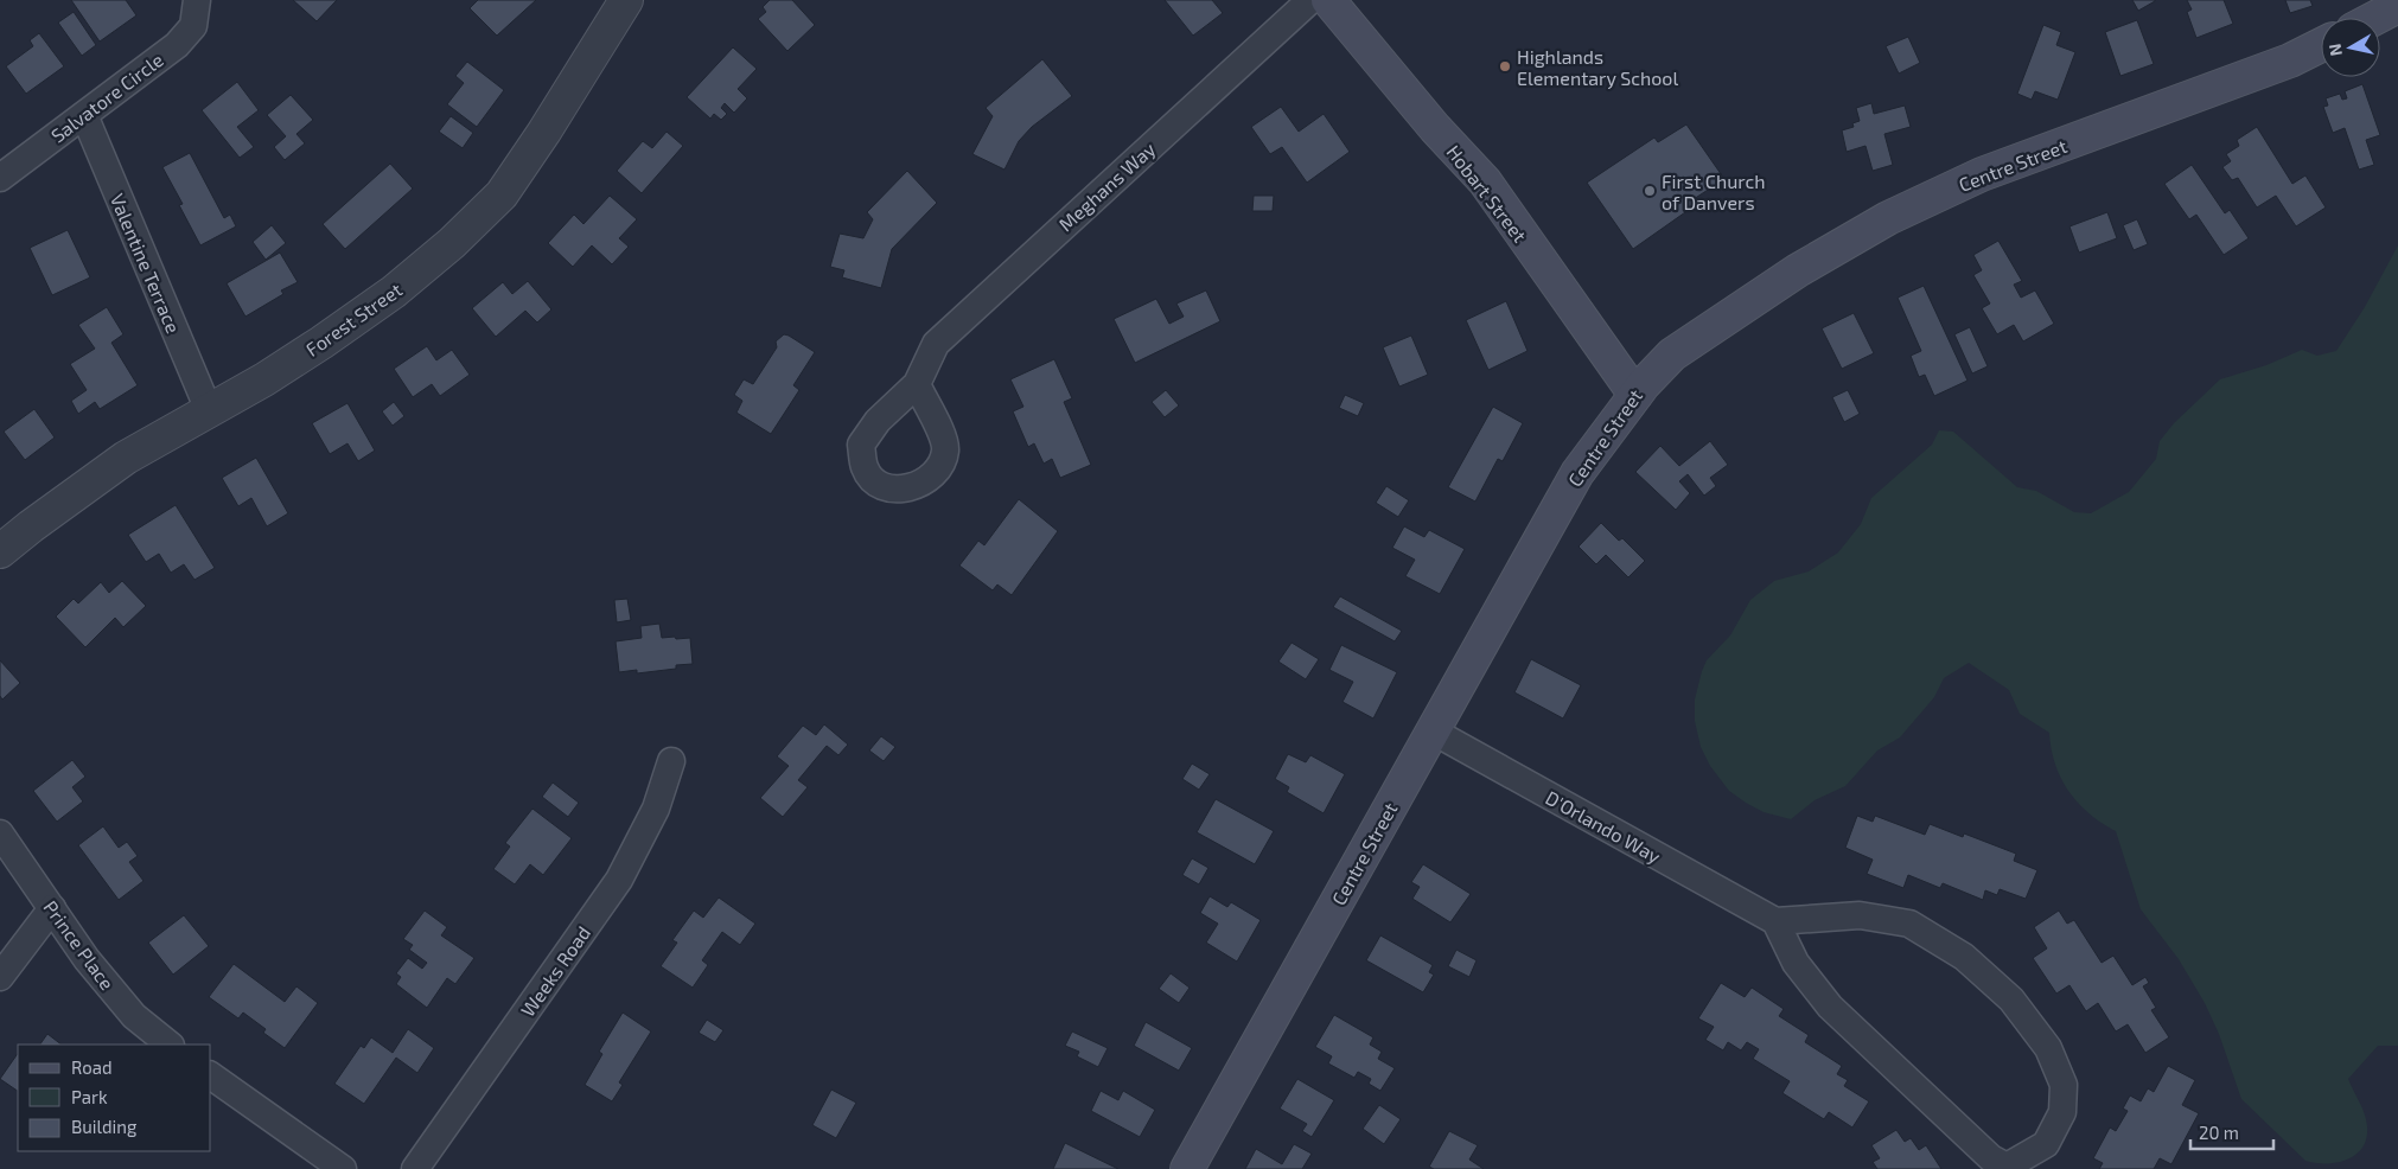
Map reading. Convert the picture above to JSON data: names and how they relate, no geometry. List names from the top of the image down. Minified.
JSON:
{"streets":{"main road":["Centre Street","Hobart Street"],"street":["Salvatore Circle","Meghans Way","Valentine Terrace","Forest Street","D'Orlando Way","Prince Place","Weeks Road"]},"crossings":[["Salvatore Circle","Valentine Terrace"],["Centre Street","Hobart Street"],["Centre Street","D'Orlando Way"],["Valentine Terrace","Forest Street"]],"places":["Highlands Elementary School","First Church of Danvers"],"legend":["Road","Park","Building"],"scale_bar":"20 m","north":"left"}
